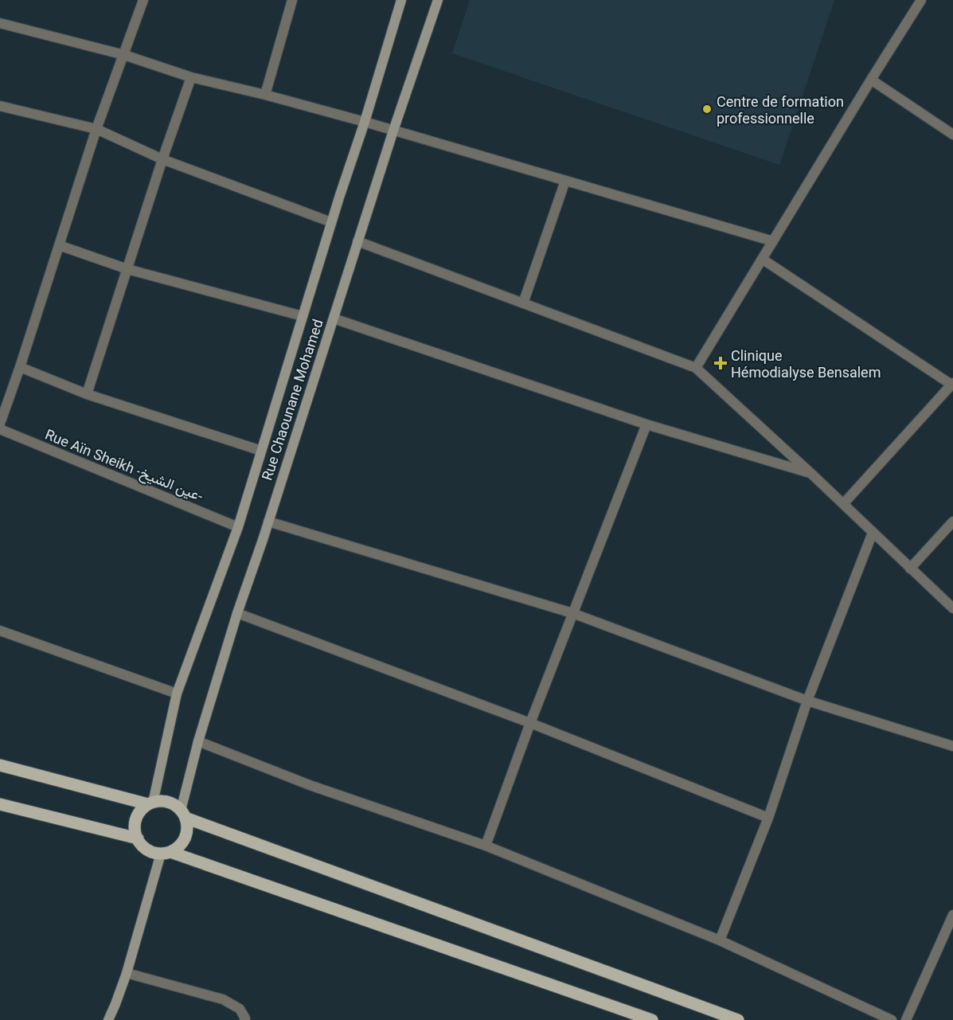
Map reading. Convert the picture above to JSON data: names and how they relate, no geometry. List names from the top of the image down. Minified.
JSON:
{"streets":{"street":["Rue Chaounane Mohamed","Rue Aïn Sheikh -عين الشيخ-"]},"crossings":[["Rue Chaounane Mohamed","Rue Aïn Sheikh -عين الشيخ-"]],"places":{"other":["Centre de formation professionnelle"],"health":["Clinique Hémodialyse Bensalem"]}}
